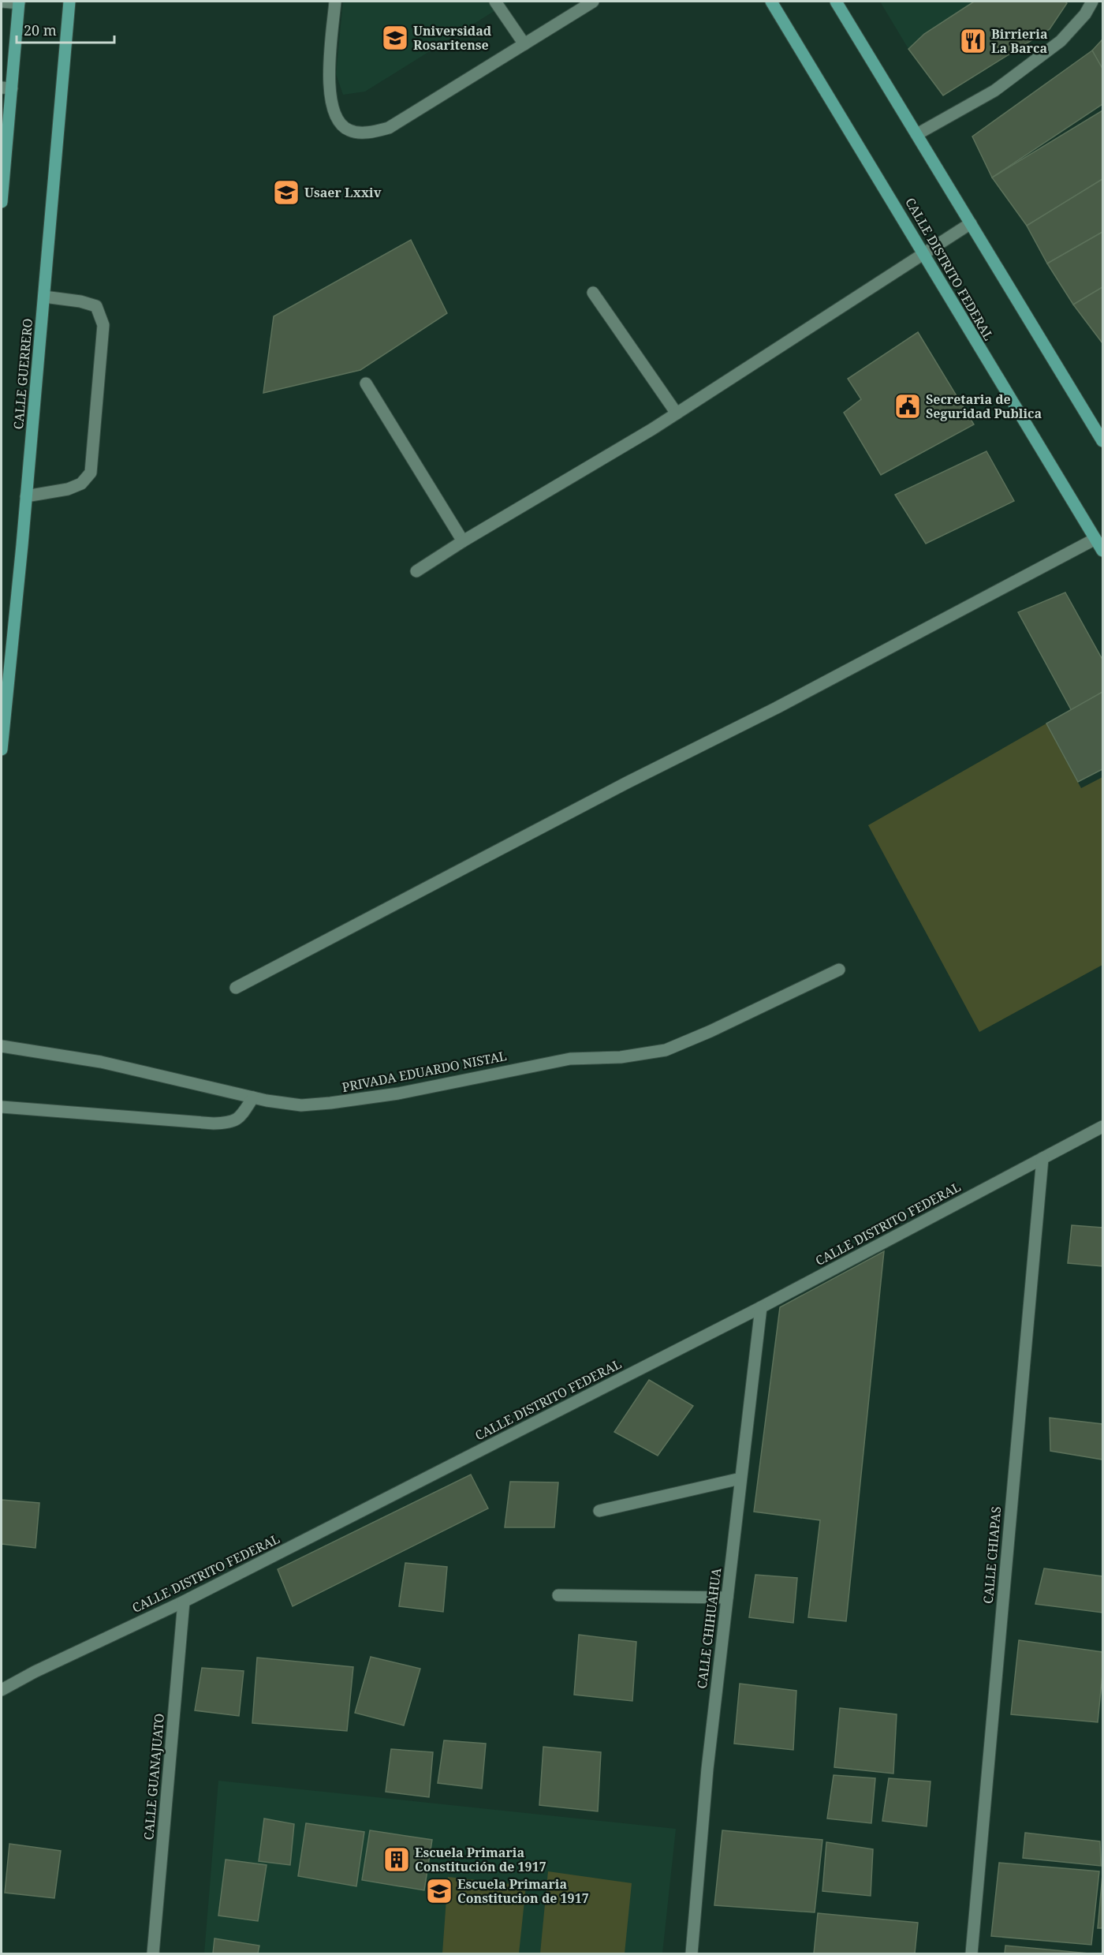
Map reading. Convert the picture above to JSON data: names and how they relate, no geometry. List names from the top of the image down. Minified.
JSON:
{"streets":{"main road":["CALLE DISTRITO FEDERAL","CALLE GUERRERO"],"street":["PRIVADA EDUARDO NISTAL","CALLE CHIAPAS","CALLE CHIHUAHUA","CALLE GUANAJUATO"]},"crossings":[["CALLE DISTRITO FEDERAL","CALLE CHIAPAS"],["CALLE DISTRITO FEDERAL","CALLE CHIHUAHUA"],["CALLE DISTRITO FEDERAL","CALLE GUANAJUATO"]],"places":{"school or university":["Universidad Rosaritense","Usaer Lxxiv","Escuela Primaria Constitucion de 1917"],"restaurant":["Birrieria La Barca"],"public building":["Secretaria de Seguridad Publica"],"building":["Escuela Primaria Constitución de 1917"]},"scale_bar":"20 m"}
